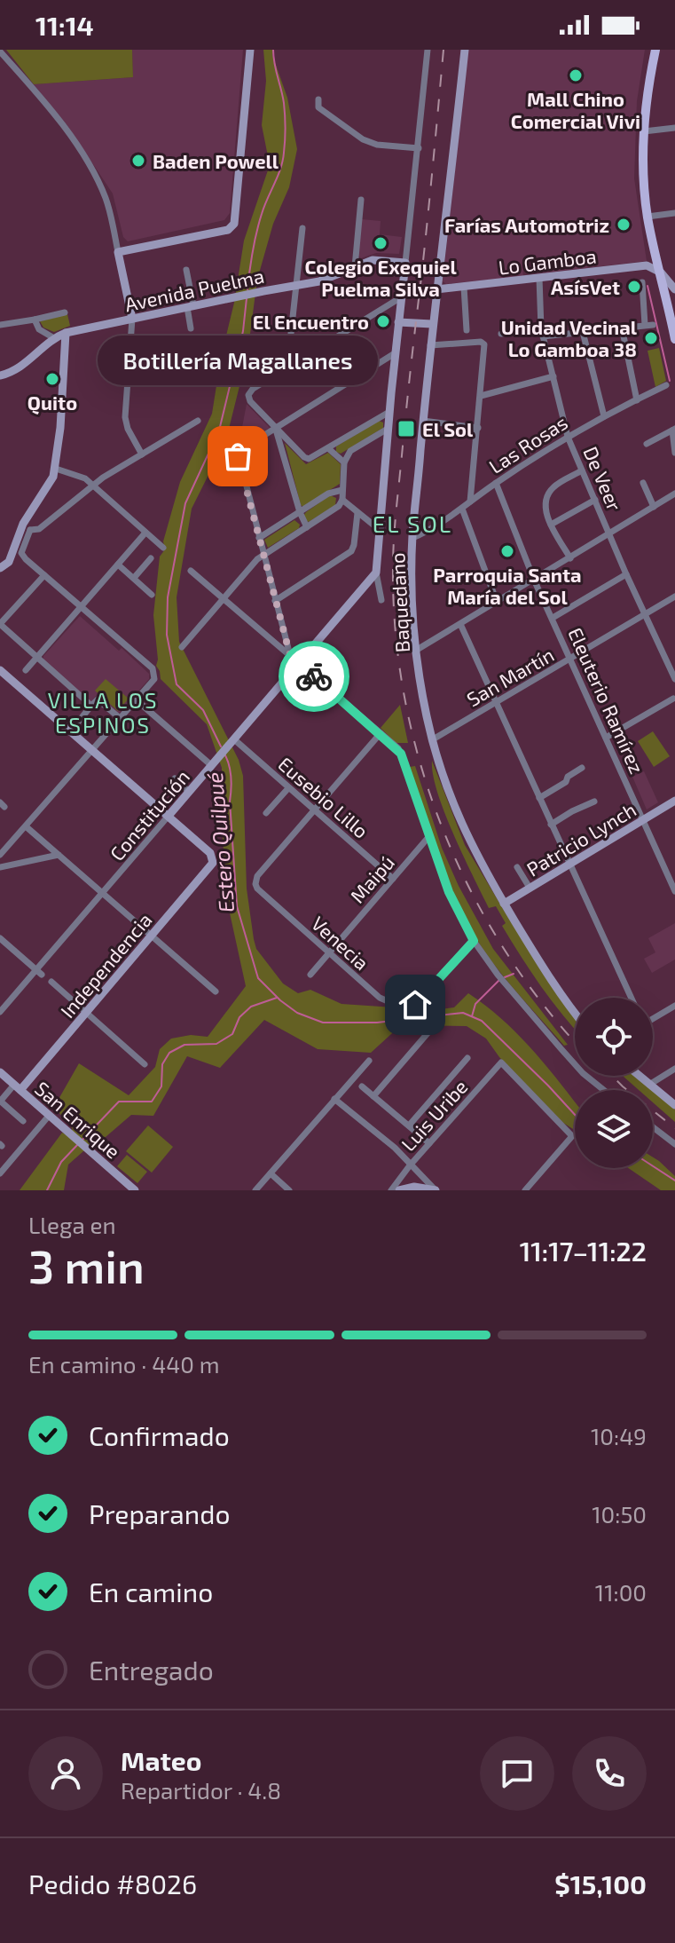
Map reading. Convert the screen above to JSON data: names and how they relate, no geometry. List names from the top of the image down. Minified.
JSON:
{"streets":{"street":["Lo Gamboa","Avenida Puelma","Las Rosas","De Veer","Baquedano","San Martín","Eleuterio Ramírez","Eusebio Lillo","Constitución","Patricio Lynch","Maipú","Venecia","Independencia","Luis Uribe","San Enrique"]},"crossings":[["Lo Gamboa","De Veer"],["Lo Gamboa","Baquedano"],["Las Rosas","De Veer"],["Las Rosas","Baquedano"],["Las Rosas","Eleuterio Ramírez"],["De Veer","San Martín"],["Baquedano","San Martín"],["Baquedano","Patricio Lynch"],["San Martín","Eleuterio Ramírez"],["Eleuterio Ramírez","Patricio Lynch"],["Eusebio Lillo","Constitución"],["Eusebio Lillo","Maipú"],["Eusebio Lillo","Venecia"],["Constitución","Independencia"],["Maipú","Venecia"],["Independencia","San Enrique"]],"districts":["EL SOL","VILLA LOS ESPINOS"],"water":["Estero Quilpué"],"places":{"other":["Mall Chino Comercial Vivi","Baden Powell","Farías Automotriz","Colegio Exequiel Puelma Silva","AsísVet","El Encuentro","Unidad Vecinal Lo Gamboa 38","Quito","Botillería Magallanes","Parroquia Santa María del Sol"],"transit":["El Sol"]},"page":{"status":"11:14","bubble":"Botillería Magallanes","heading":["3 min","Llega en","11:17–11:22"],"panel":["Mateo","Repartidor · 4.8","Pedido #8026","$15,100"],"bar":"En camino · 440 m","list":[["Confirmado","10:49"],["Preparando","10:50"],["En camino","11:00"],"Entregado"]}}
